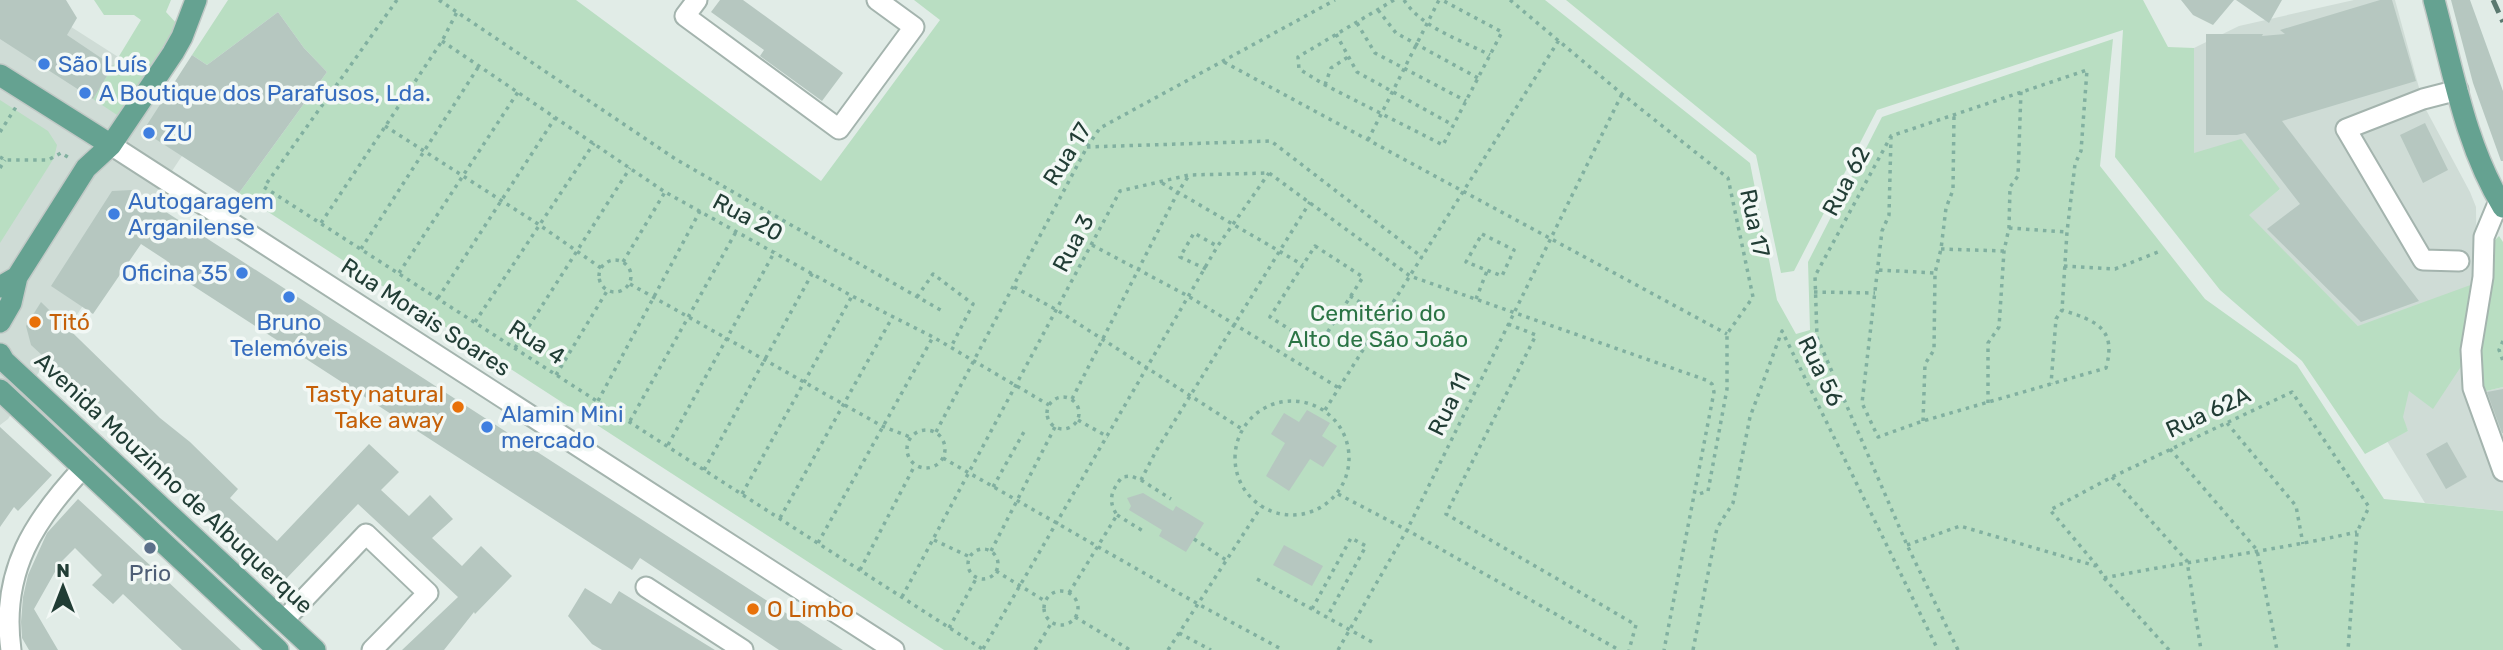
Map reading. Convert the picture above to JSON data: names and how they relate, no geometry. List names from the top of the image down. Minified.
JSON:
{"streets":{"main road":["Rua Morais Soares","Avenida Mouzinho de Albuquerque"],"path":["Rua 17","Rua 62","Rua 20","Rua 3","Rua 4","Rua 56","Rua 11","Rua 62A"]},"crossings":[["Rua 17","Rua 20"],["Rua 17","Rua 11"],["Rua 20","Rua 3"],["Rua 3","Rua 4"]],"parks":["Cemitério do Alto de São João"],"places":["São Luís","A Boutique dos Parafusos, Lda.","ZU","Autogaragem Arganilense","Oficina 35","Bruno Telemóveis","Titó","Tasty natural Take away","Alamin Mini mercado","Prio","O Limbo"],"north":"top"}
